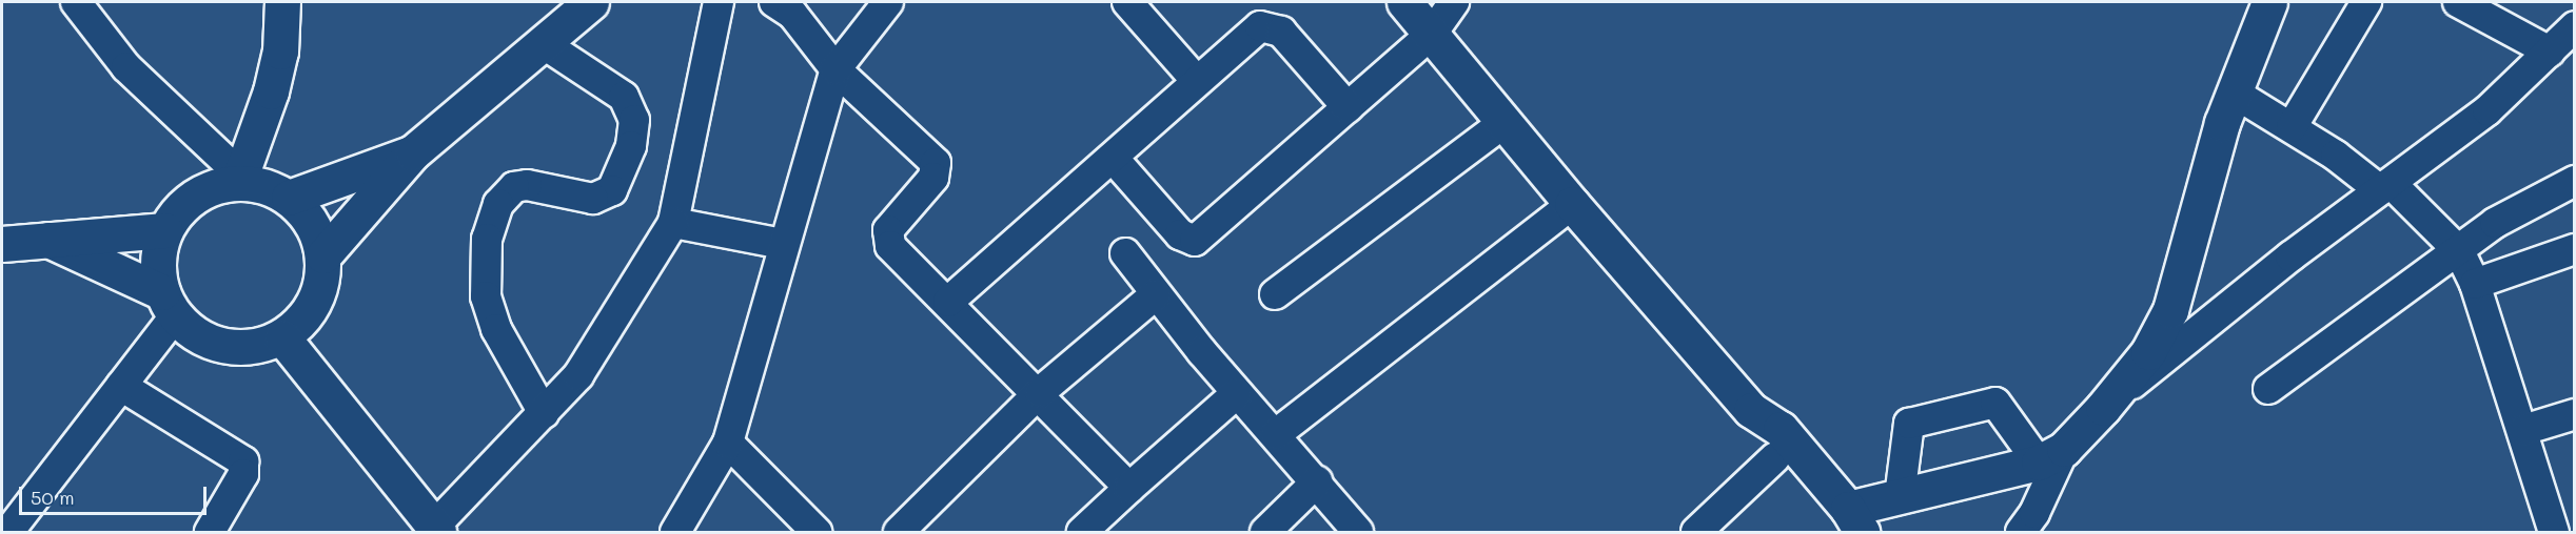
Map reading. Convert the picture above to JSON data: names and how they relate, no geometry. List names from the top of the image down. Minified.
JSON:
{"scale_bar":"50 m"}
